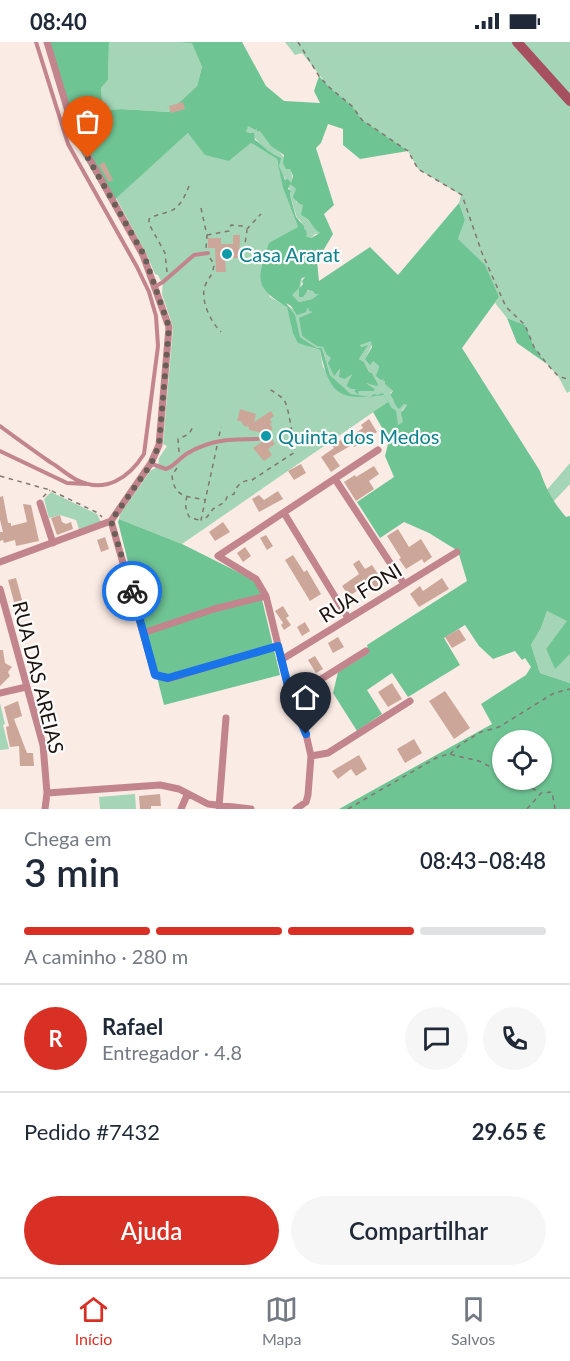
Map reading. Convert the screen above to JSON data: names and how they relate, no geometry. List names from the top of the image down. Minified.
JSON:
{"streets":{"street":["RUA FONI","RUA DAS AREIAS"]},"places":["Casa Ararat","Quinta dos Medos"],"page":{"status":"08:40","heading":["3 min","Chega em","08:43–08:48"],"panel":["Rafael","Entregador · 4.8","Pedido #7432","29.65 €"],"bar":"A caminho · 280 m","round":"R","buttons":["Ajuda","Compartilhar"],"tabs":["Início","Mapa","Salvos"]}}
